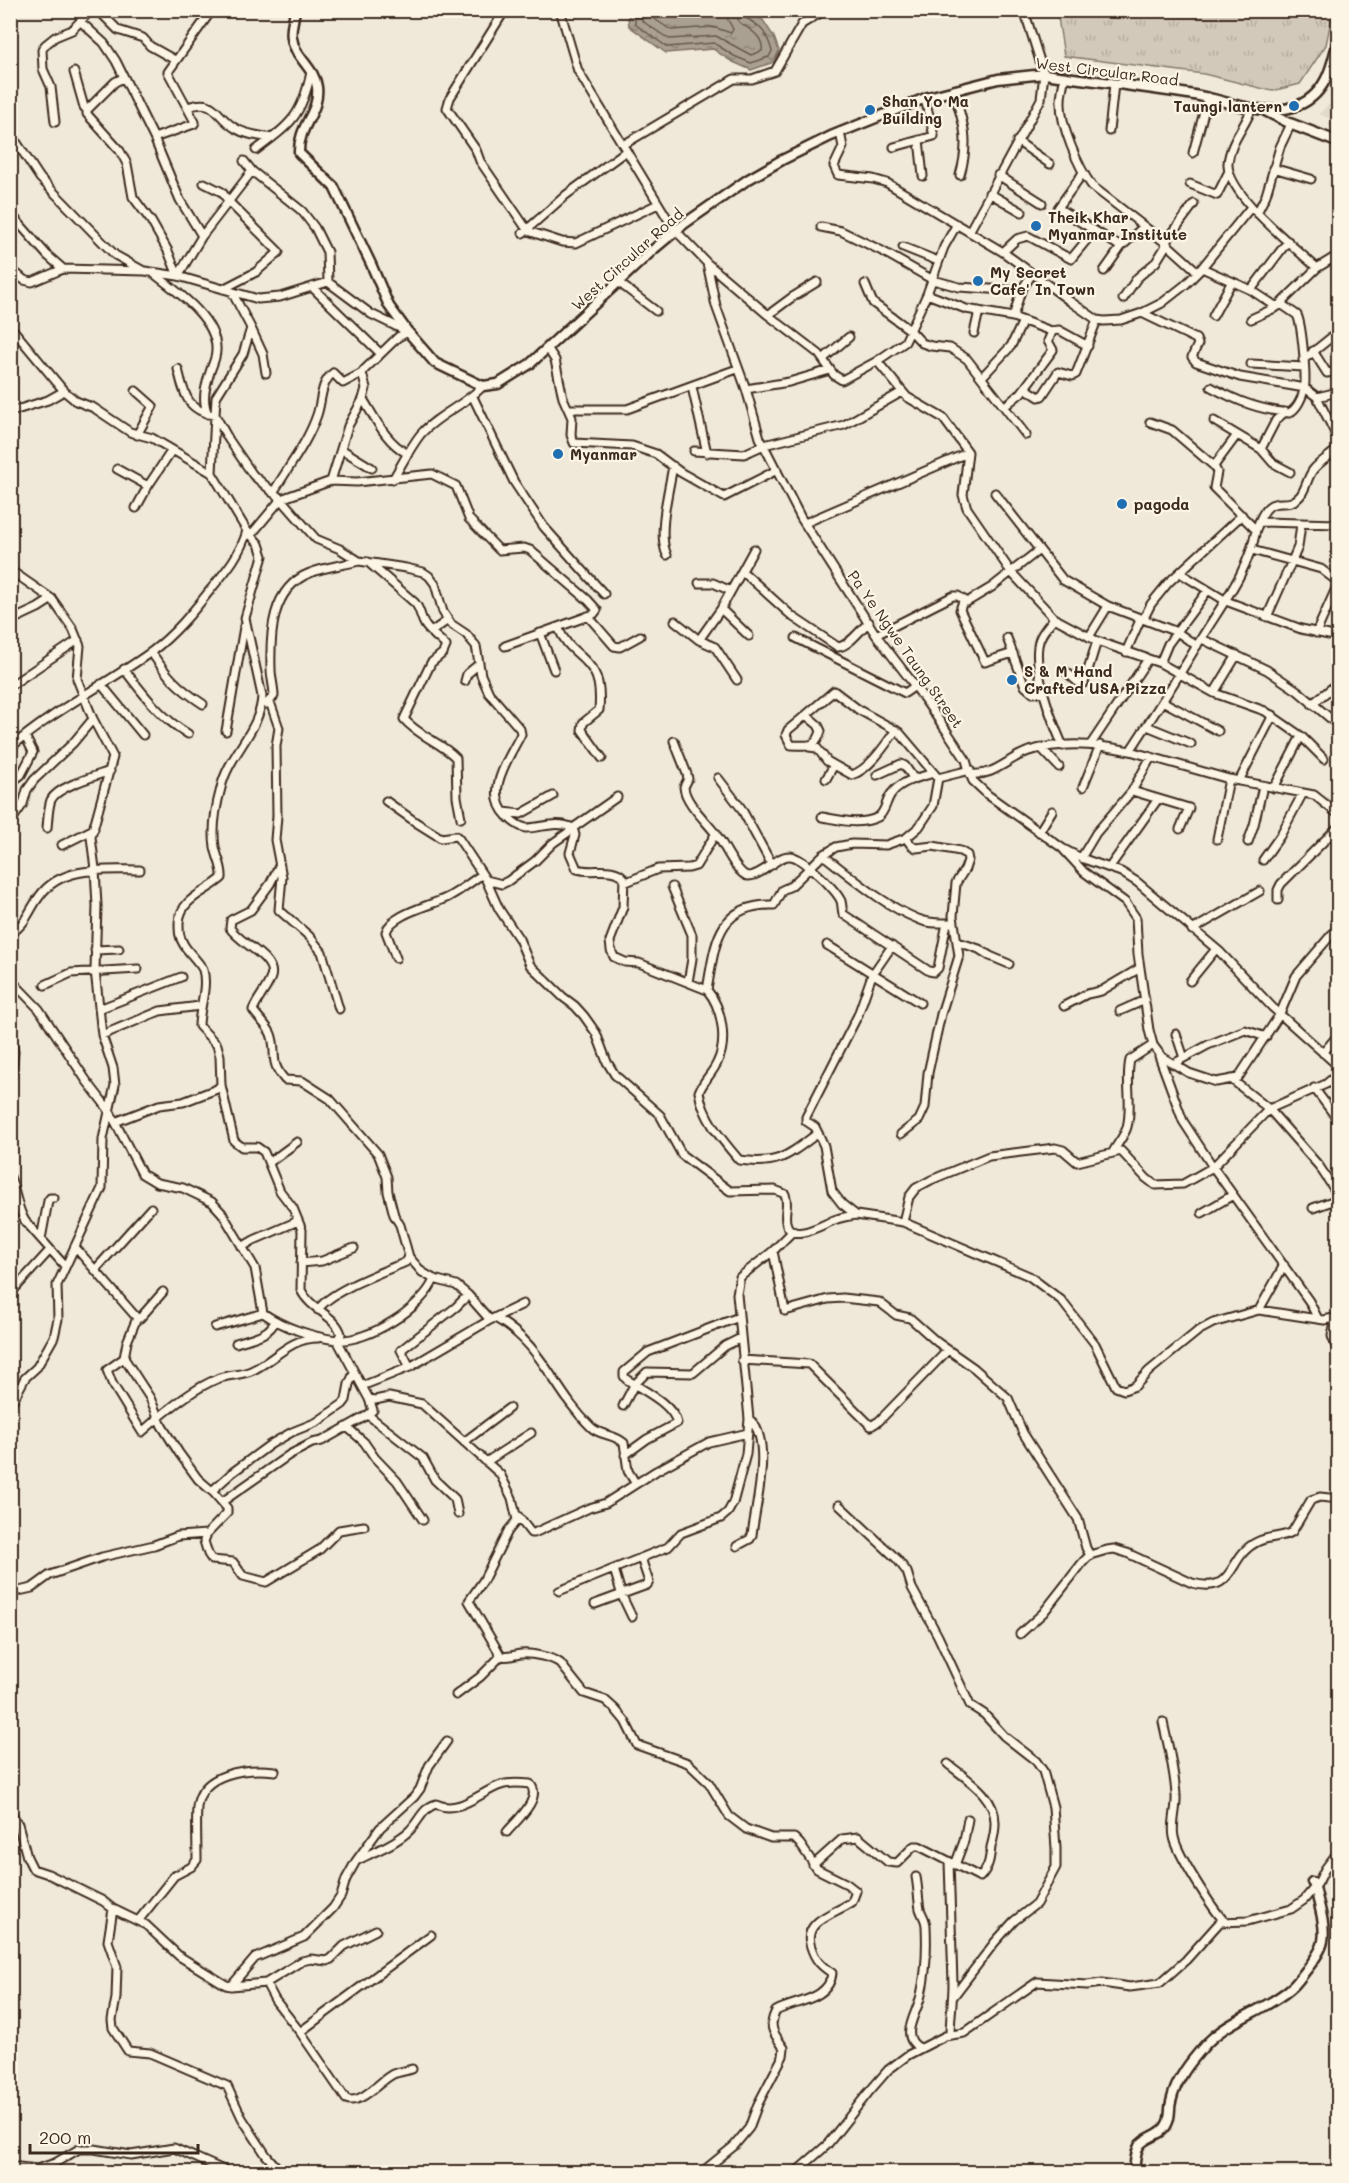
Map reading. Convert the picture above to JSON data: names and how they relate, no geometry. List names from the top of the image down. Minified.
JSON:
{"streets":{"street":["West Circular Road","Pa Ye Ngwe Taung Street"]},"places":["Taungi lantern","Shan Yo Ma Building","Theik Khar Myanmar Institute","My Secret Cafe' In Town","Myanmar","pagoda","S & M Hand Crafted USA Pizza"],"scale_bar":"200 m"}
